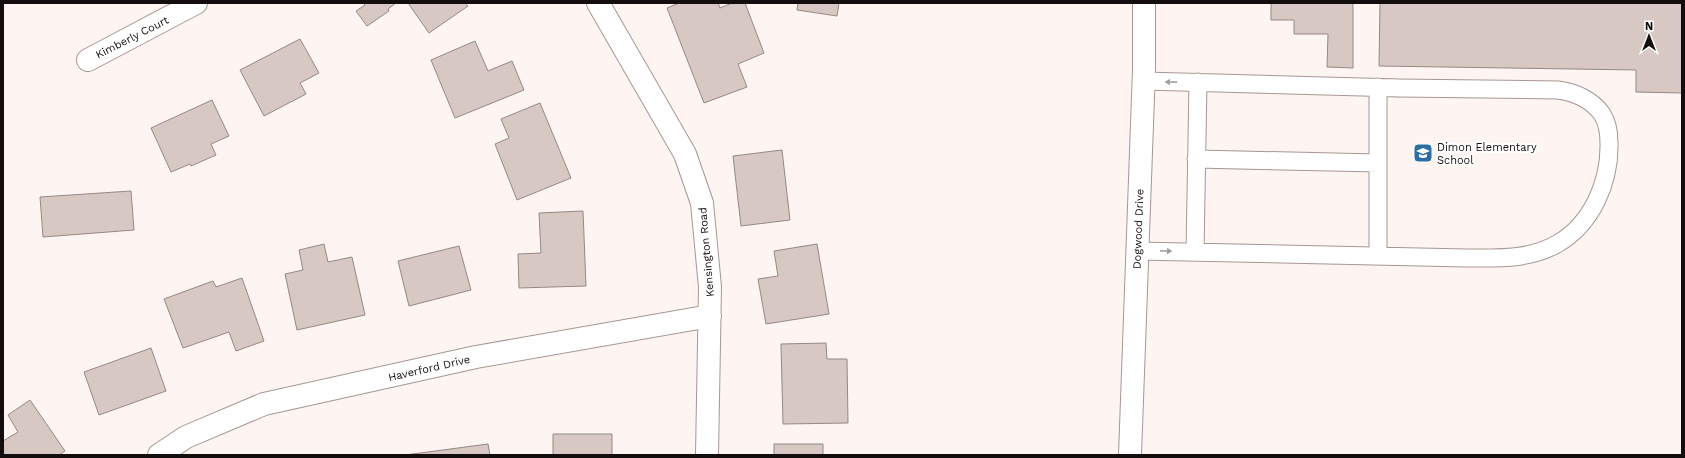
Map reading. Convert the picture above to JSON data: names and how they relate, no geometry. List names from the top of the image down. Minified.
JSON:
{"streets":{"street":["Kimberly Court","Dogwood Drive","Kensington Road","Haverford Drive"]},"crossings":[["Kensington Road","Haverford Drive"]],"places":{"school or university":["Dimon Elementary School"]},"north":"top"}
